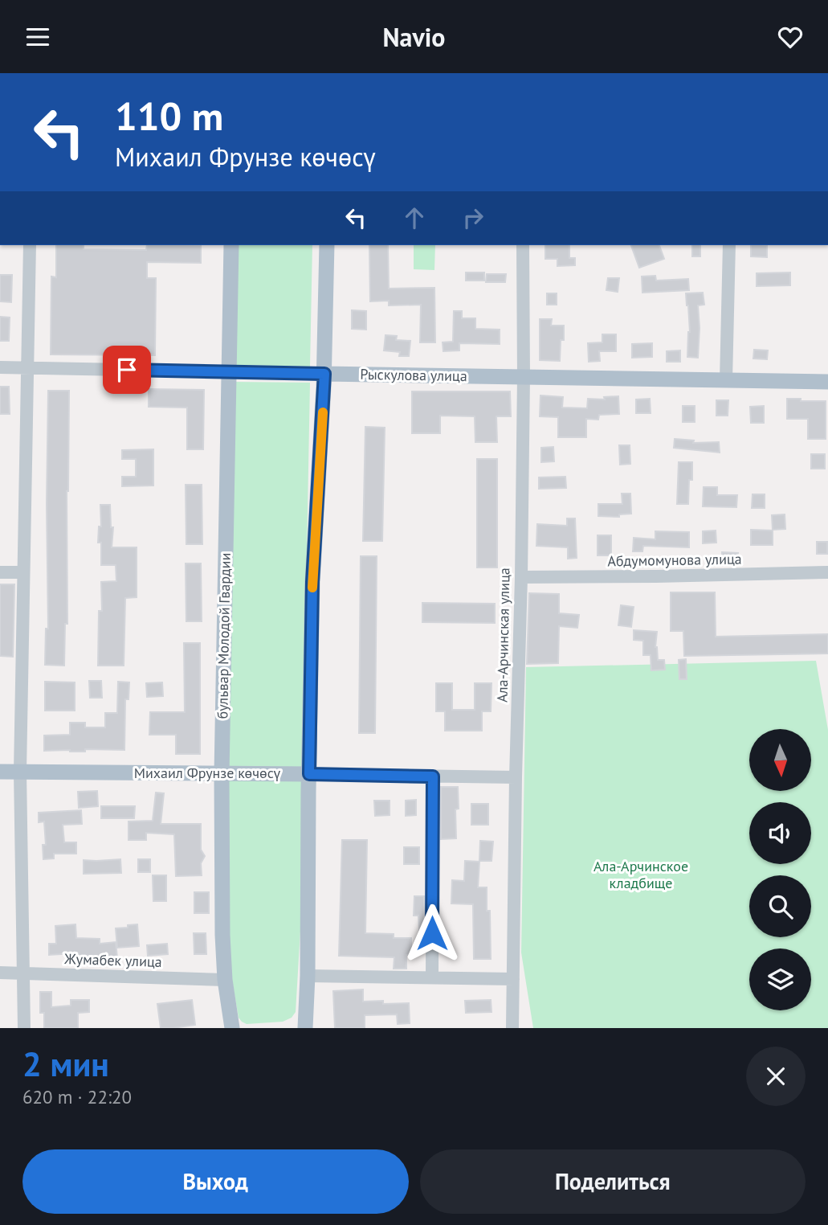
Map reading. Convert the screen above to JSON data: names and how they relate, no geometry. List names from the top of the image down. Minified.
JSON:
{"streets":{"main road":["Рыскулова улица","бульвар Молодой Гвардии","Михаил Фрунзе көчөсү"],"street":["Абдумомунова улица","Ала-Арчинская улица","Жумабек улица"]},"crossings":[["Рыскулова улица","Ала-Арчинская улица"],["Рыскулова улица","бульвар Молодой Гвардии"],["Абдумомунова улица","Ала-Арчинская улица"],["Ала-Арчинская улица","Михаил Фрунзе көчөсү"],["бульвар Молодой Гвардии","Михаил Фрунзе көчөсү"],["бульвар Молодой Гвардии","Жумабек улица"]],"parks":["Ала-Арчинское кладбище"],"north":"bottom","page":{"header":"Navio","turn":["110 m","Михаил Фрунзе көчөсү"],"heading":["2 мин","620 m · 22:20"],"buttons":["Выход","Поделиться"]}}
